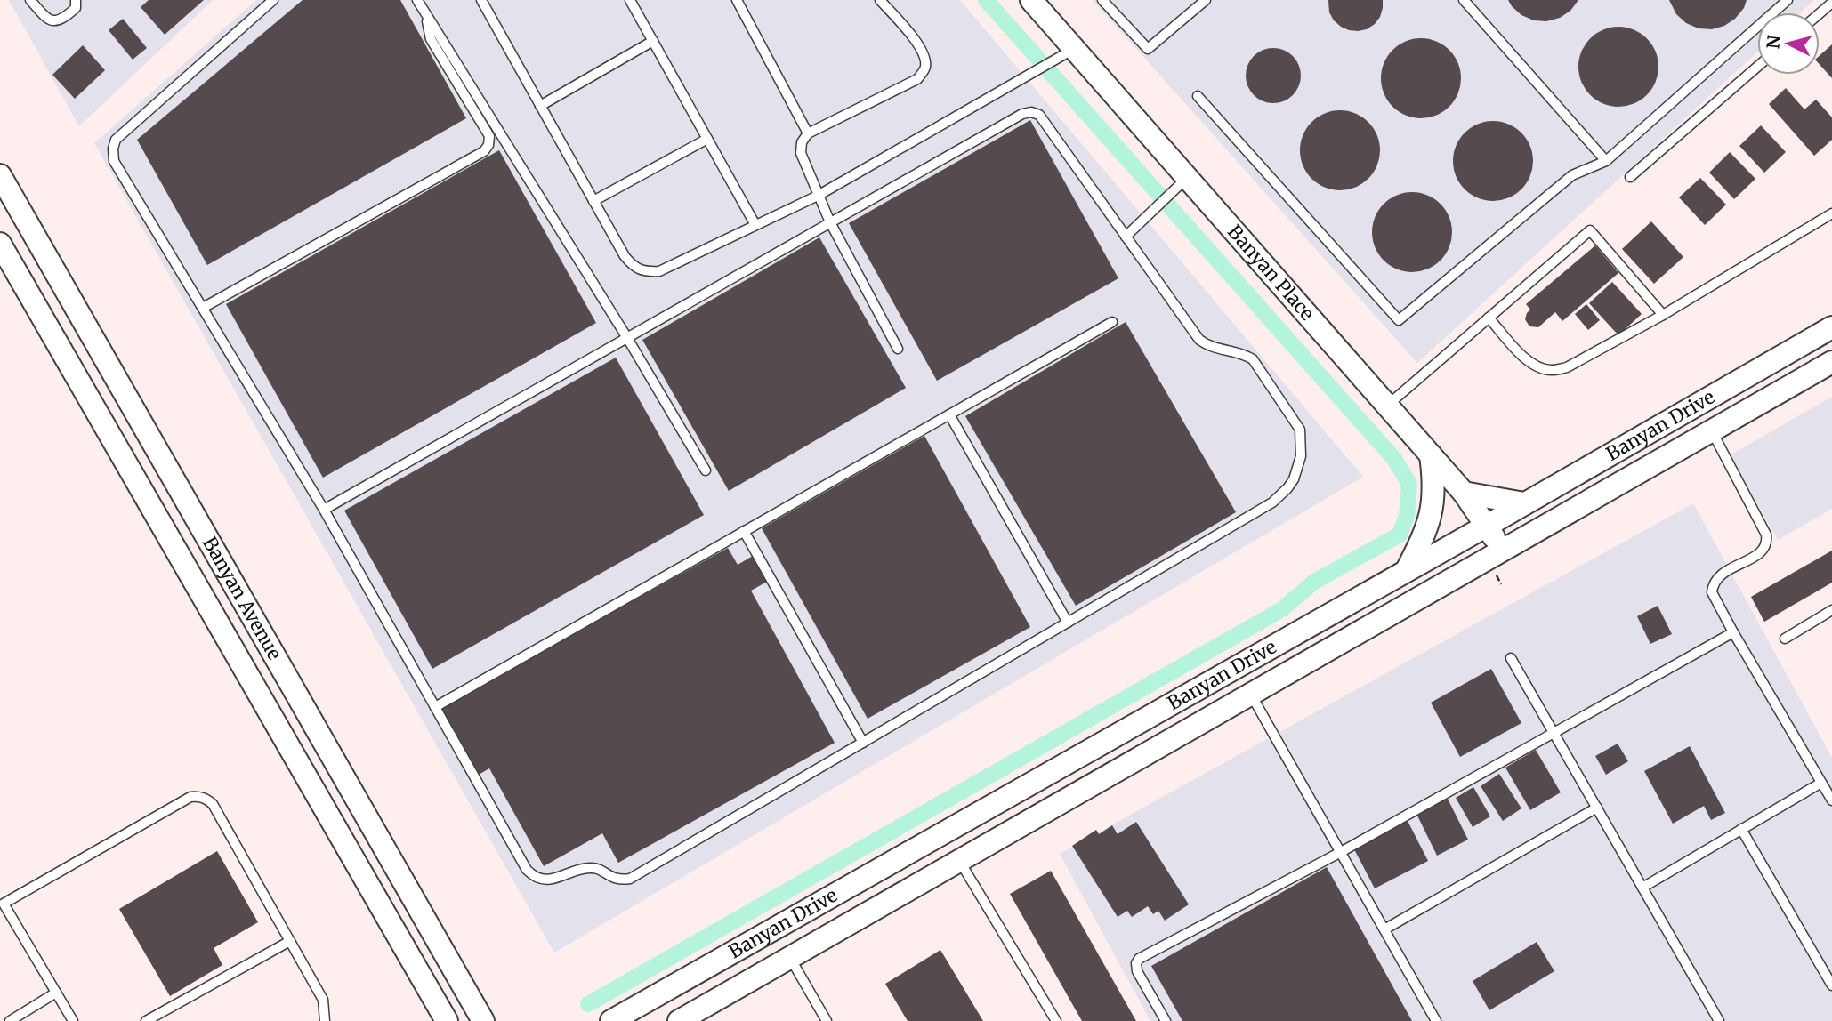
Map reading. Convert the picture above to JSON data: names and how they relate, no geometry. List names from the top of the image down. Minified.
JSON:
{"streets":{"street":["Banyan Place","Banyan Drive","Banyan Avenue"]},"crossings":[["Banyan Place","Banyan Drive"]],"north":"left"}
